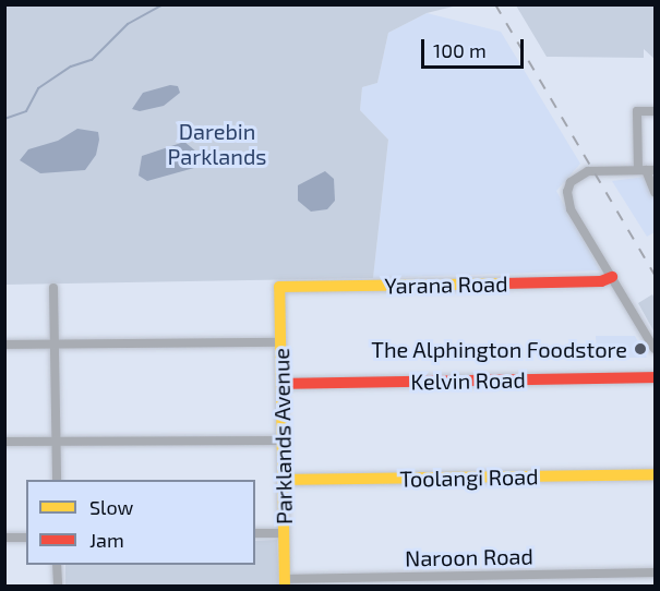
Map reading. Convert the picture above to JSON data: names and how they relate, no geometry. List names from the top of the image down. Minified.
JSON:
{"streets":{"street":["Yarana Road","Kelvin Road","Parklands Avenue","Toolangi Road","Naroon Road"]},"crossings":[["Yarana Road","Parklands Avenue"],["Kelvin Road","Parklands Avenue"],["Parklands Avenue","Toolangi Road"],["Parklands Avenue","Naroon Road"]],"parks":["Darebin Parklands"],"places":["The Alphington Foodstore"],"legend":["Slow","Jam"],"scale_bar":"100 m"}
